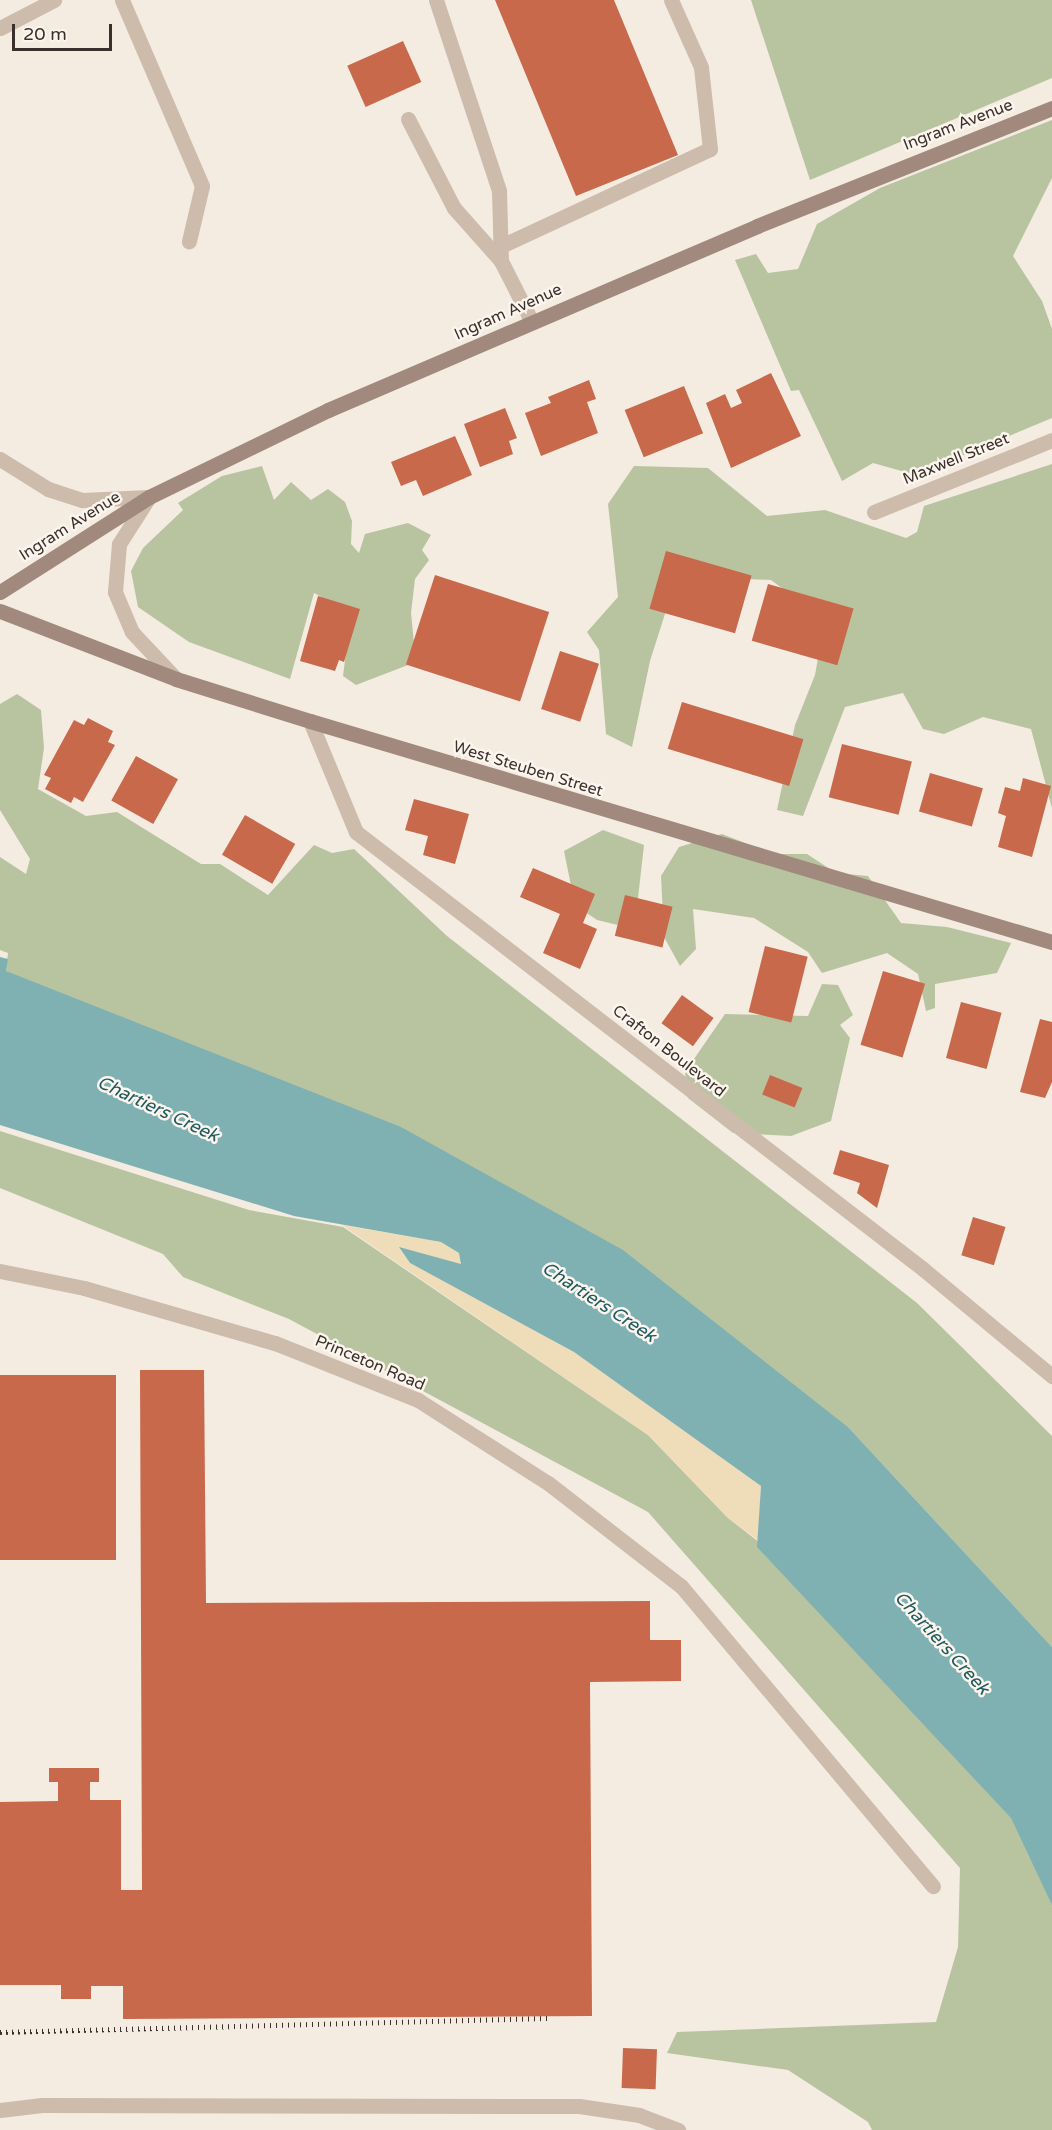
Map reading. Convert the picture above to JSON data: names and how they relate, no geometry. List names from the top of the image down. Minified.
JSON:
{"streets":{"street":["Ingram Avenue","Maxwell Street","West Steuben Street","Crafton Boulevard","Princeton Road"]},"crossings":[["West Steuben Street","Crafton Boulevard"]],"water":["Chartiers Creek"],"scale_bar":"20 m"}
